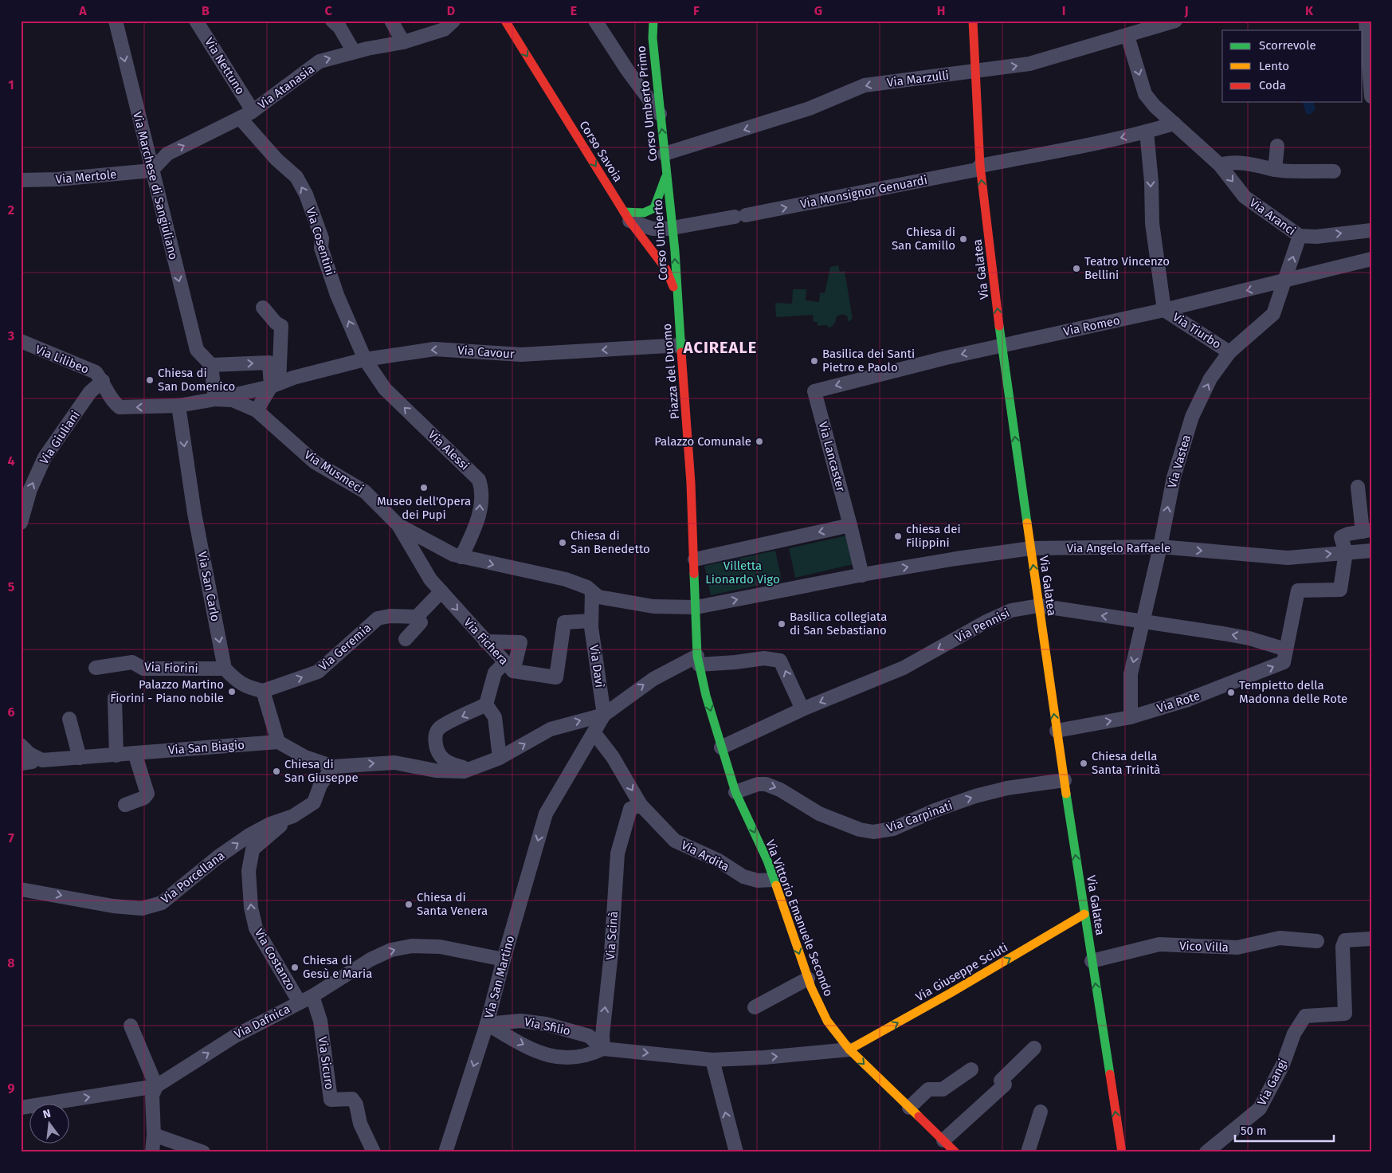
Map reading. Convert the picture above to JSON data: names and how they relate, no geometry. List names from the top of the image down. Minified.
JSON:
{"streets":{"street":["Via Nettuno","Via Marzulli","Via Atanasia","Corso Umberto Primo","Corso Savoia","Via Mertole","Via Marchese di Sangiuliano","Via Monsignor Genuardi","Via Aranci","Corso Umberto","Via Cosentini","Via Galatea","Via Romeo","Via Tiurbo","Via Cavour","Via Lilibeo","Piazza del Duomo","Via Giuliani","Via Alessi","Via Lancaster","Via Vastea","Via Musmeci","Via Angelo Raffaele","Via San Carlo","Via Pennisi","Via Fichera","Via Geremia","Via Davì","Via Fiorini","Via Rote","Via San Biagio","Via Carpinati","Via Ardita","Via Porcellana","Via Vittorio Emanuele Secondo","Via Scinà","Vico Villa","Via Costanzo","Via Giuseppe Sciuti","Via San Martino","Via Dafnica","Via Sfilio","Via Sicuro","Via Gangi"]},"crossings":[["Via Nettuno","Via Atanasia"],["Via Marzulli","Corso Umberto Primo"],["Via Marzulli","Via Aranci"],["Via Marzulli","Via Galatea"],["Via Atanasia","Via Mertole"],["Via Atanasia","Via Marchese di Sangiuliano"],["Via Atanasia","Via Cosentini"],["Corso Umberto Primo","Corso Umberto"],["Corso Savoia","Via Monsignor Genuardi"],["Corso Savoia","Corso Umberto"],["Corso Savoia","Piazza del Duomo"],["Via Mertole","Via Marchese di Sangiuliano"],["Via Monsignor Genuardi","Via Aranci"],["Via Monsignor Genuardi","Corso Umberto"],["Via Monsignor Genuardi","Via Galatea"],["Via Aranci","Via Vastea"],["Corso Umberto","Piazza del Duomo"],["Via Cosentini","Via Cavour"],["Via Cosentini","Via Alessi"],["Via Galatea","Via Romeo"],["Via Galatea","Via Angelo Raffaele"],["Via Galatea","Via Pennisi"],["Via Galatea","Via Rote"],["Via Galatea","Via Carpinati"],["Via Galatea","Vico Villa"],["Via Galatea","Via Giuseppe Sciuti"],["Via Romeo","Via Tiurbo"],["Via Romeo","Via Lancaster"],["Via Romeo","Via Vastea"],["Via Tiurbo","Via Vastea"],["Via Cavour","Piazza del Duomo"],["Via Cavour","Via Alessi"],["Via Lilibeo","Via Giuliani"],["Via Lilibeo","Via San Carlo"],["Piazza del Duomo","Via Vittorio Emanuele Secondo"],["Via Lancaster","Via Angelo Raffaele"],["Via Vastea","Via Angelo Raffaele"],["Via Vastea","Via Pennisi"],["Via Vastea","Via Rote"],["Via Musmeci","Via Fichera"],["Via Angelo Raffaele","Via Davì"],["Via Angelo Raffaele","Via Vittorio Emanuele Secondo"],["Via San Carlo","Via Fiorini"],["Via Pennisi","Via Rote"],["Via Pennisi","Via Vittorio Emanuele Secondo"],["Via Fichera","Via Davì"],["Via Davì","Via San Martino"],["Via Carpinati","Via Vittorio Emanuele Secondo"],["Via Ardita","Via Vittorio Emanuele Secondo"],["Via Ardita","Via Scinà"],["Via Ardita","Via San Martino"],["Via Porcellana","Via Costanzo"],["Via Vittorio Emanuele Secondo","Via Giuseppe Sciuti"],["Via Scinà","Via Sfilio"],["Via Costanzo","Via Dafnica"],["Via San Martino","Via Dafnica"],["Via San Martino","Via Sfilio"],["Via Dafnica","Via Sicuro"]],"one_way":["Via Atanasia","Via Marchese di Sangiuliano","Via Aranci","Corso Umberto","Via Cosentini","Via Galatea","Via Romeo","Via Cavour","Via Lilibeo","Via Giuliani","Via Alessi","Via San Carlo","Via Pennisi","Via Geremia","Via Rote","Via Carpinati","Via Ardita","Via Porcellana","Via Vittorio Emanuele Secondo","Via Scinà","Via Costanzo","Via Giuseppe Sciuti","Via San Martino","Via Dafnica"],"districts":["ACIREALE"],"parks":["Villetta Lionardo Vigo"],"places":["Chiesa di San Camillo","Teatro Vincenzo Bellini","Basilica dei Santi Pietro e Paolo","Chiesa di San Domenico","Palazzo Comunale","Museo dell'Opera dei Pupi","chiesa dei Filippini","Chiesa di San Benedetto","Basilica collegiata di San Sebastiano","Palazzo Martino Fiorini - Piano nobile","Tempietto della Madonna delle Rote","Chiesa della Santa Trinità","Chiesa di San Giuseppe","Chiesa di Santa Venera","Chiesa di Gesù e Maria"],"legend":["Scorrevole","Lento","Coda"],"scale_bar":"50 m","north":"top","grid":{"columns":["A","B","C","D","E","F","G","H","I","J","K"],"rows":["1","2","3","4","5","6","7","8","9"]}}
